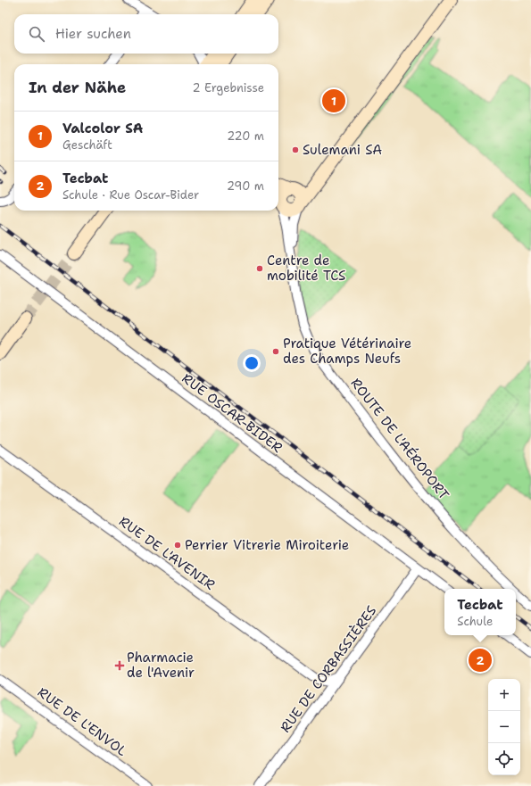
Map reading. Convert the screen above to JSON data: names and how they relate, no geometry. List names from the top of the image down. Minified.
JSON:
{"streets":{"street":["RUE OSCAR-BIDER","ROUTE DE L'AÉROPORT","RUE DE L'AVENIR","RUE DE CORBASSIÈRES","RUE DE L'ENVOL"]},"crossings":[["RUE OSCAR-BIDER","RUE DE CORBASSIÈRES"]],"places":{"other":["Sulemani SA","Centre de mobilité TCS","Pratique Vétérinaire des Champs Neufs","Perrier Vitrerie Miroiterie"],"health":["Pharmacie de l'Avenir"]},"page":{"search":"Hier suchen","heading":["In der Nähe","2 Ergebnisse"],"pins":["1","2"],"list":[{"mark":"1","name":"Valcolor SA","note":"Geschäft","value":"220 m"},{"mark":"2","name":"Tecbat","note":"Schule · Rue Oscar-Bider","value":"290 m"}],"popup":["Tecbat","Schule"],"map_buttons":["+","−"]}}
